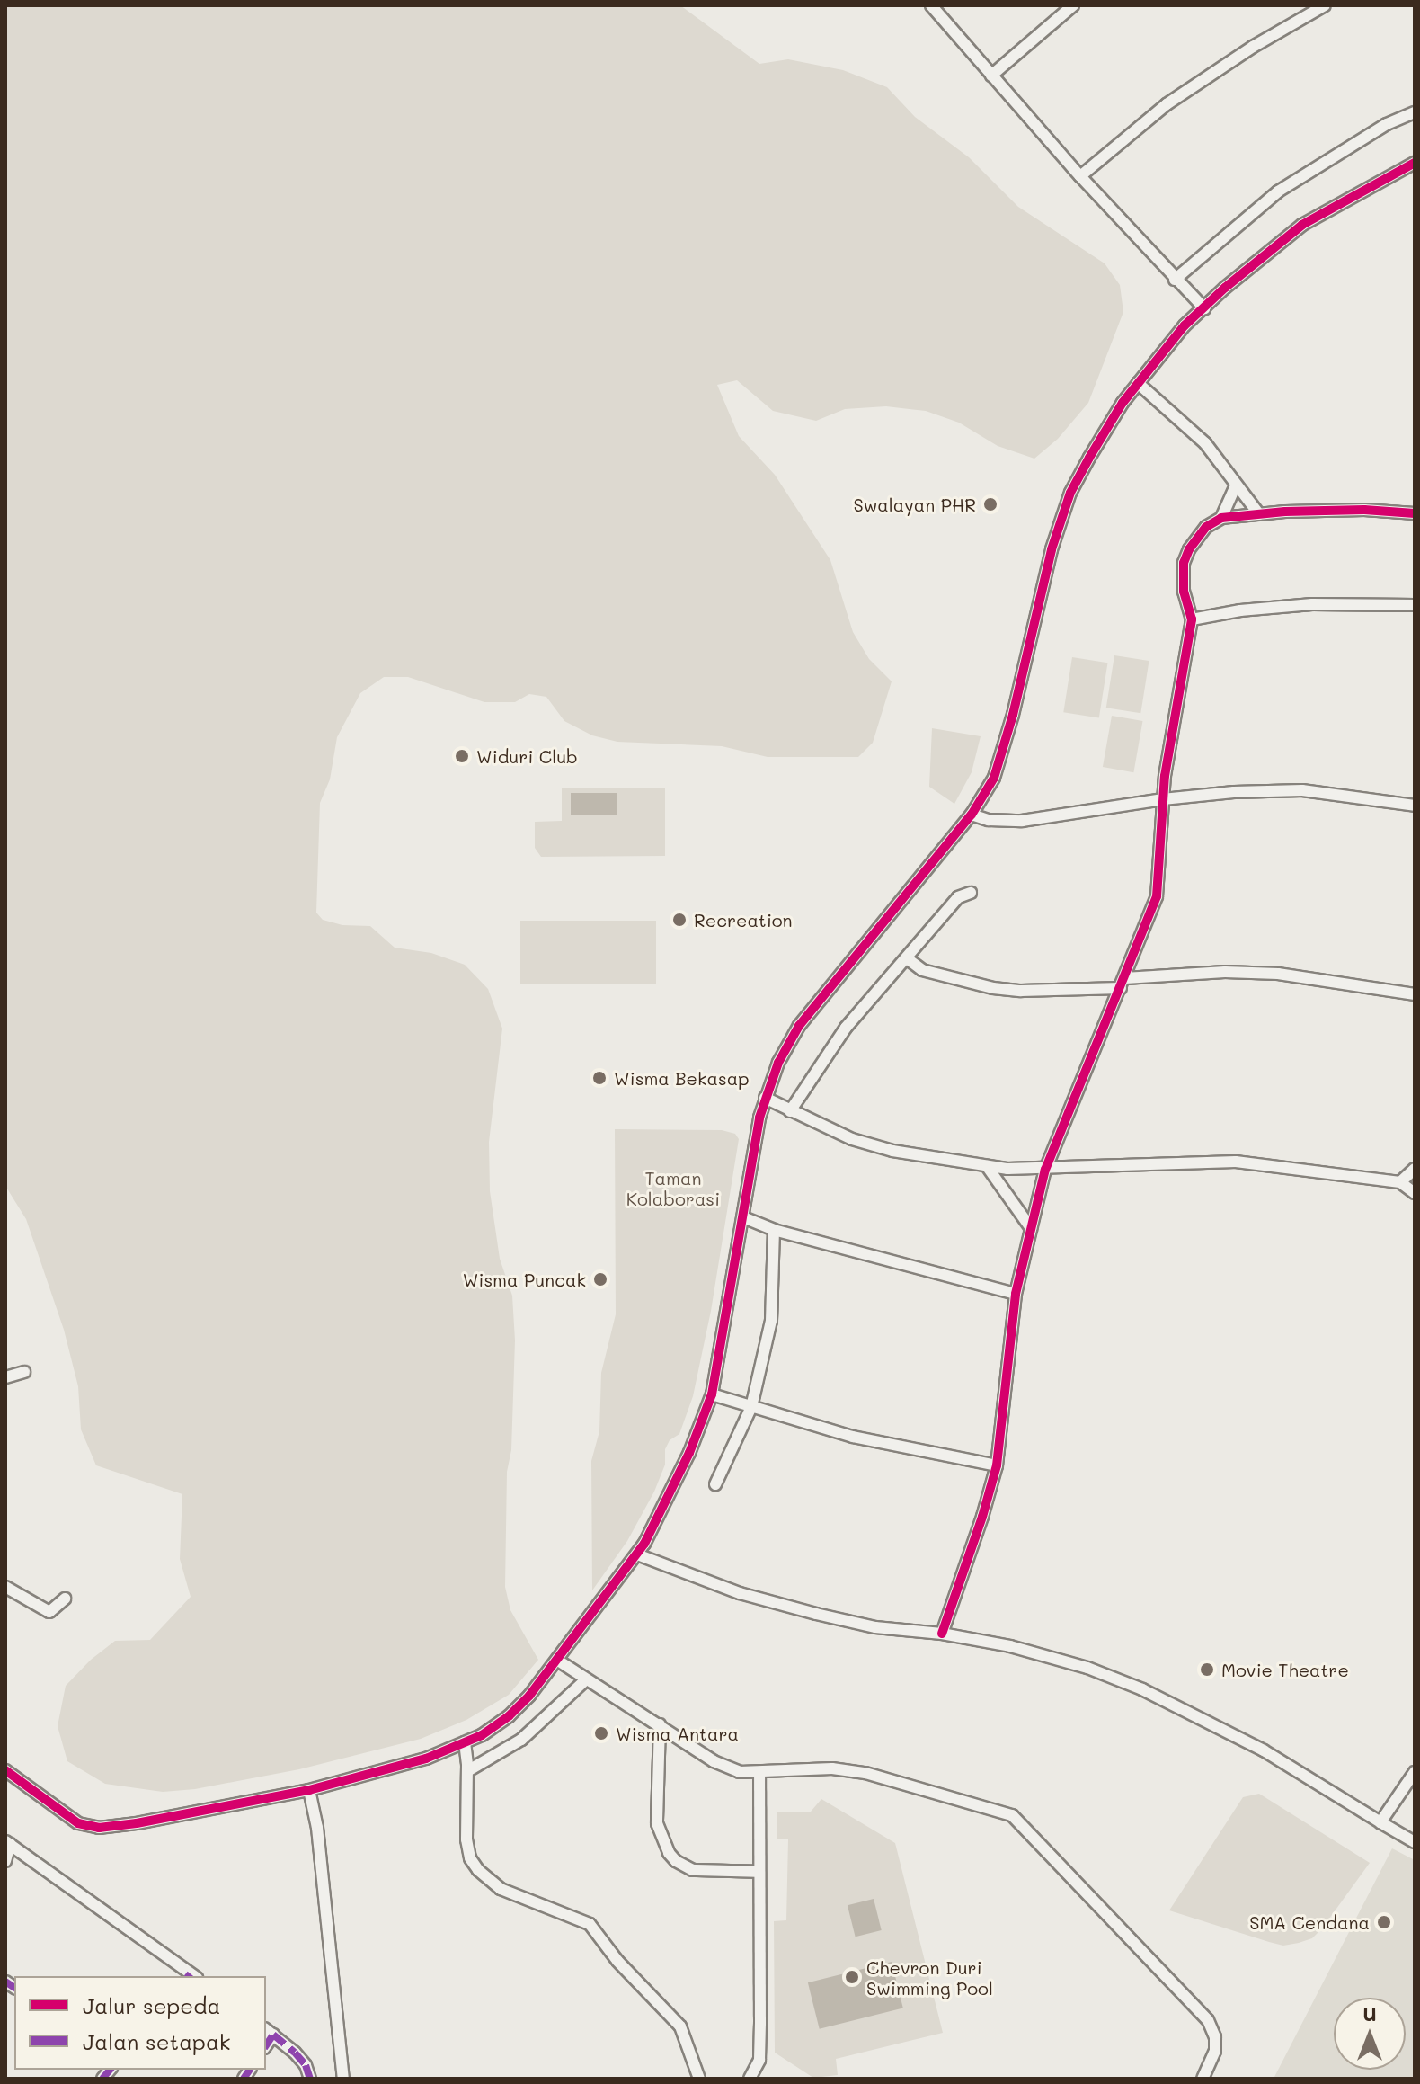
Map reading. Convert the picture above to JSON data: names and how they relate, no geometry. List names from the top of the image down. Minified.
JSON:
{"parks":["Taman Kolaborasi"],"places":["Swalayan PHR","Widuri Club","Recreation","Wisma Bekasap","Wisma Puncak","Movie Theatre","Wisma Antara","SMA Cendana","Chevron Duri Swimming Pool"],"legend":["Jalur sepeda","Jalan setapak"],"north":"top"}
